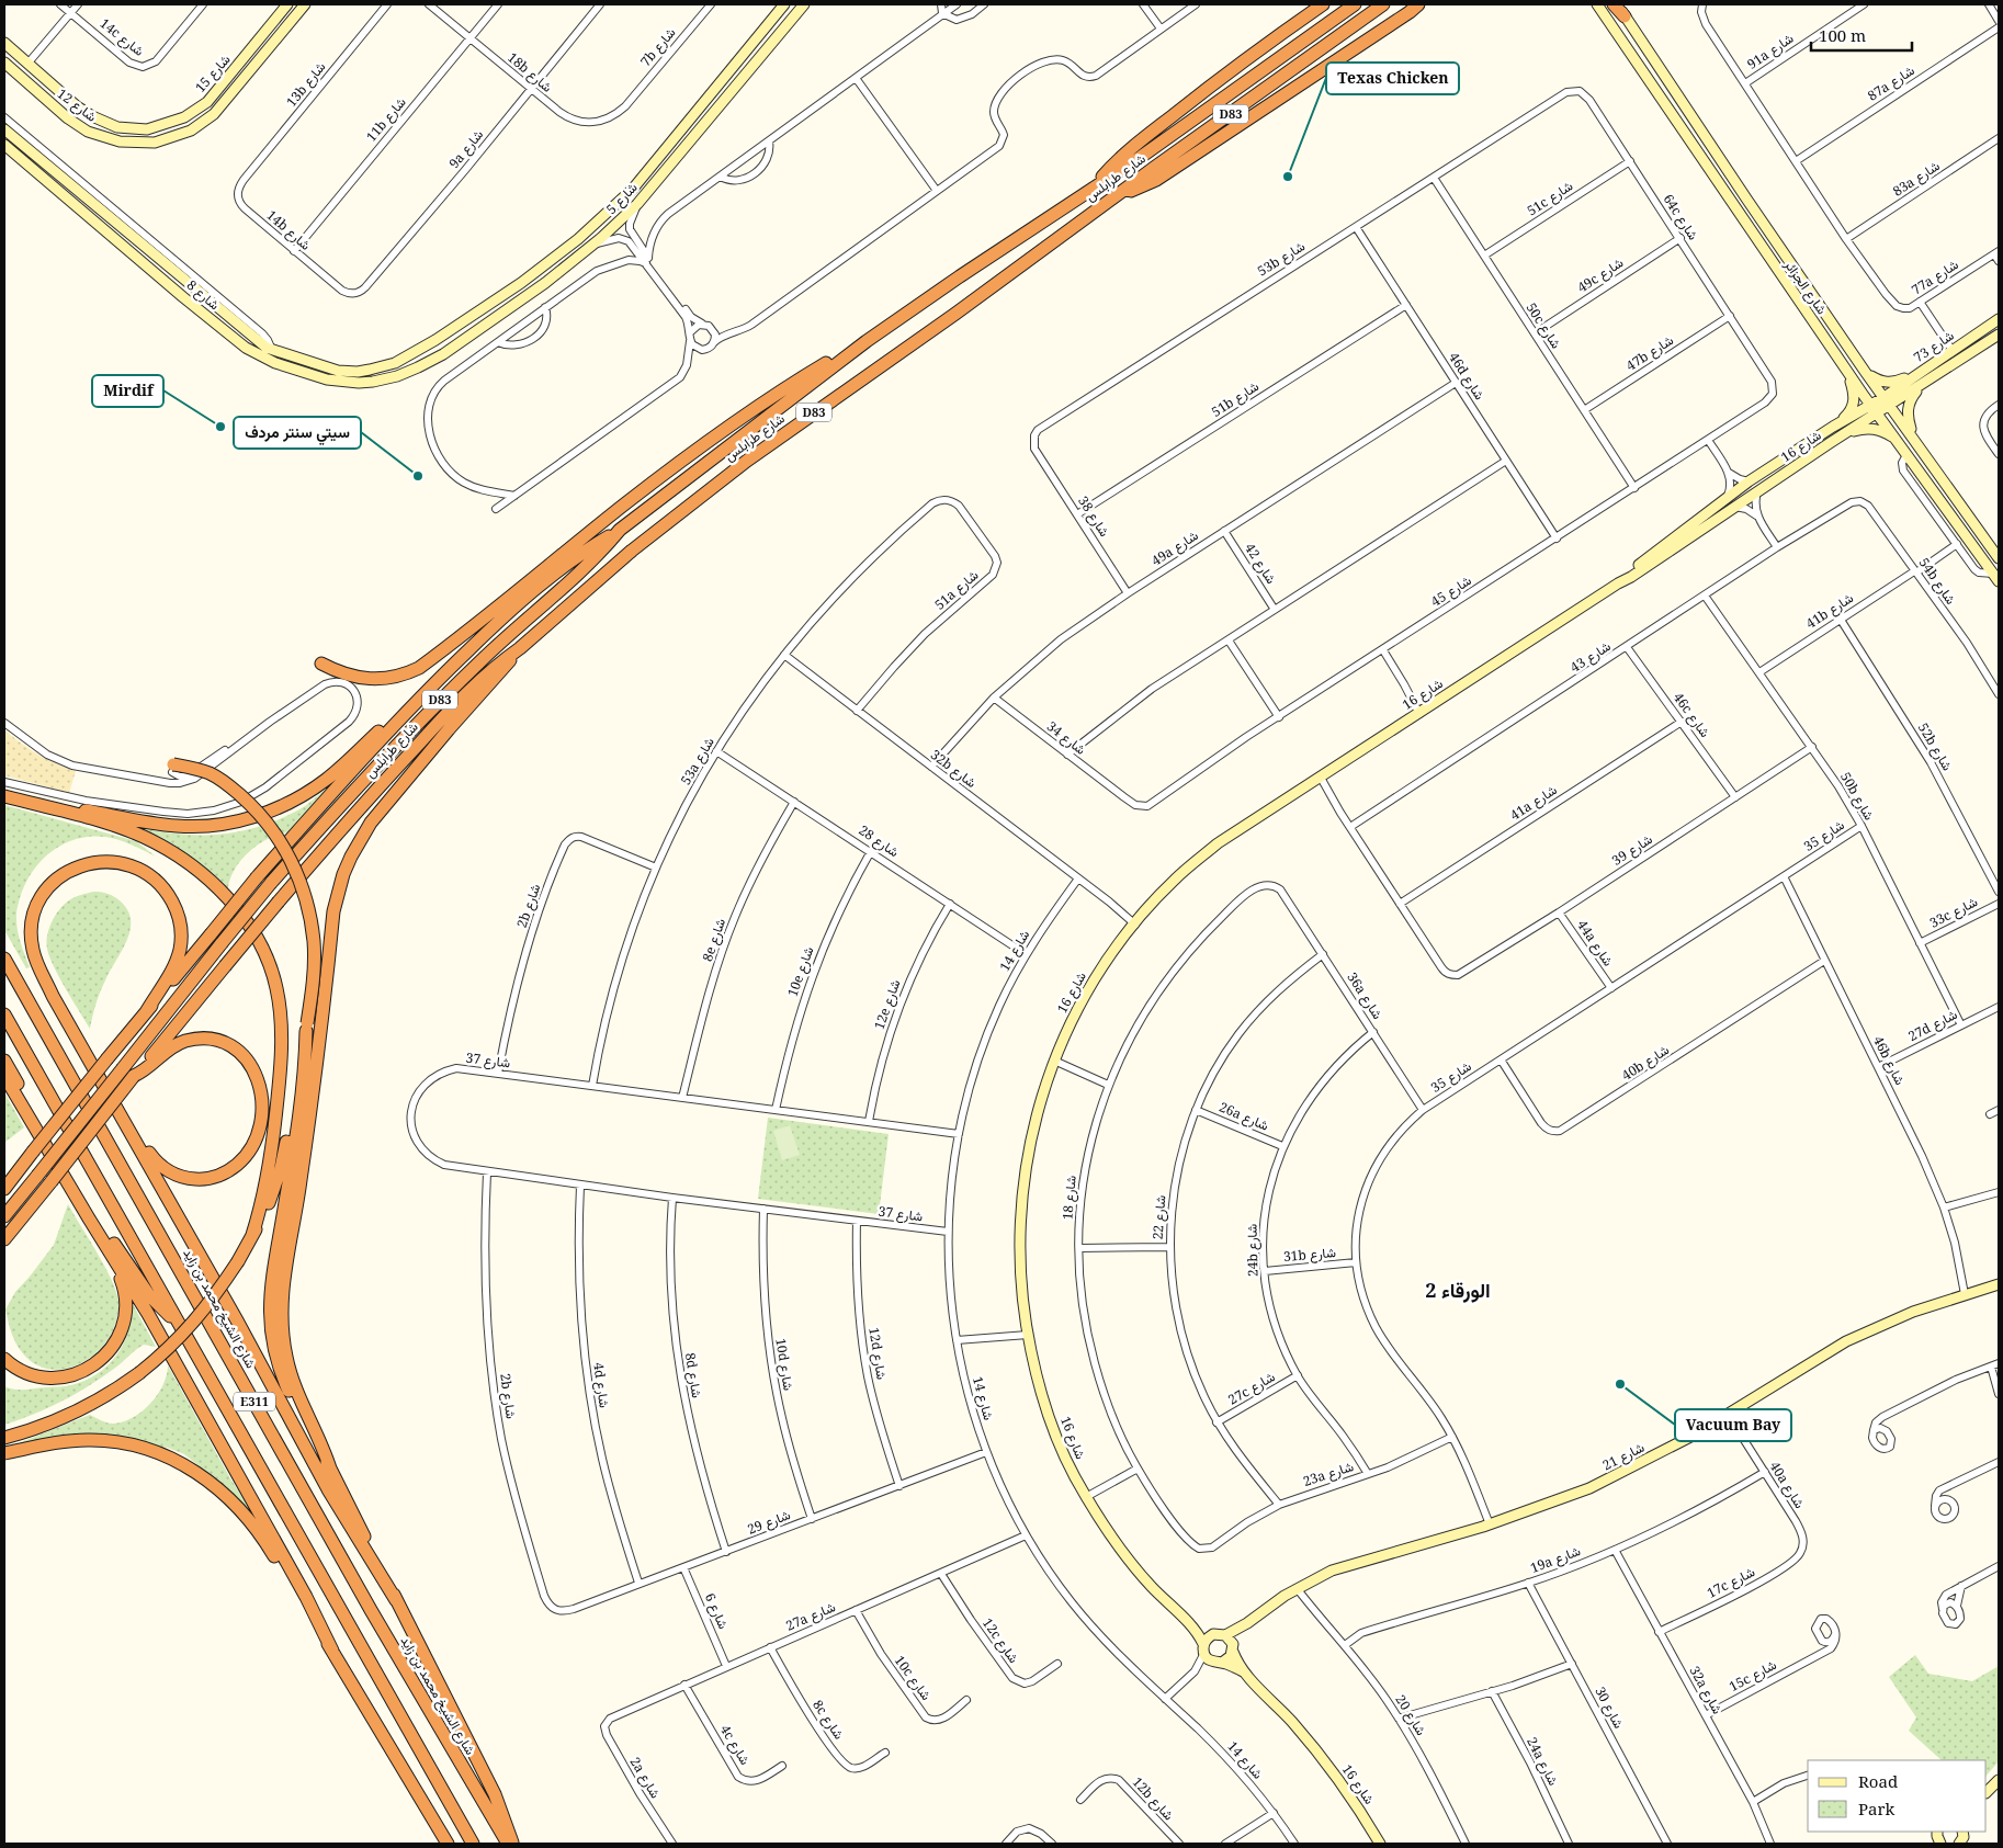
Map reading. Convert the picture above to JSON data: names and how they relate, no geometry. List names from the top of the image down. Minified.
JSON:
{"streets":{"highway":["D83","شارع طرابلس","شارع الشيخ محمد بن زايد","E311"],"street":["14c شارع","7b شارع","91a شارع","18b شارع","شارع 15","87a شارع","13b شارع","شارع 12","11b شارع","9a شارع","83a شارع","شارع 5","51c شارع","64c شارع","14b شارع","53b شارع","49c شارع","77a شارع","شارع الجزائر","شارع 8","50c شارع","شارع 73","47b شارع","46d شارع","51b شارع","شارع 16","شارع 38","49a شارع","شارع 42","54b شارع","51a شارع","شارع 45","41b شارع","شارع 43","46c شارع","شارع 34","52b شارع","53a شارع","32b شارع","50b شارع","41a شارع","شارع 35","شارع 28","شارع 39","2b شارع","33c شارع","8e شارع","44a شارع","شارع 14","10e شارع","36a شارع","12e شارع","27d شارع","شارع 37","46b شارع","40b شارع","26a شارع","شارع 18","شارع 22","24b شارع","31b شارع","12d شارع","10d شارع","8d شارع","4d شارع","27c شارع","شارع 21","23a شارع","40a شارع","شارع 29","19a شارع","17c شارع","شارع 6","27a شارع","12c شارع","15c شارع","10c شارع","32a شارع","شارع 30","شارع 20","8c شارع","4c شارع","24a شارع","2a شارع","12b شارع"]},"crossings":[["7b شارع","18b شارع"],["18b شارع","11b شارع"],["18b شارع","9a شارع"],["شارع 15","شارع 12"],["13b شارع","14b شارع"],["11b شارع","14b شارع"],["9a شارع","14b شارع"],["83a شارع","77a شارع"],["شارع 5","شارع 8"],["51c شارع","64c شارع"],["51c شارع","50c شارع"],["64c شارع","53b شارع"],["64c شارع","49c شارع"],["64c شارع","47b شارع"],["64c شارع","شارع 45"],["53b شارع","50c شارع"],["53b شارع","46d شارع"],["53b شارع","شارع 38"],["49c شارع","50c شارع"],["شارع الجزائر","شارع 73"],["شارع الجزائر","شارع 16"],["50c شارع","47b شارع"],["50c شارع","شارع 45"],["شارع 73","شارع 16"],["46d شارع","51b شارع"],["46d شارع","49a شارع"],["46d شارع","شارع 45"],["51b شارع","شارع 38"],["شارع 16","32b شارع"],["شارع 16","شارع 21"],["شارع 38","49a شارع"],["49a شارع","شارع 42"],["49a شارع","شارع 34"],["49a شارع","32b شارع"],["54b شارع","41b شارع"],["54b شارع","شارع 43"],["51a شارع","53a شارع"],["51a شارع","32b شارع"],["شارع 45","شارع 34"],["41b شارع","52b شارع"],["41b شارع","50b شارع"],["شارع 43","46c شارع"],["شارع 43","50b شارع"],["46c شارع","41a شارع"],["46c شارع","شارع 39"],["53a شارع","32b شارع"],["53a شارع","شارع 28"],["53a شارع","2b شارع"],["53a شارع","شارع 37"],["32b شارع","شارع 14"],["50b شارع","شارع 35"],["50b شارع","شارع 39"],["50b شارع","33c شارع"],["50b شارع","27d شارع"],["41a شارع","شارع 39"],["شارع 35","44a شارع"],["شارع 35","36a شارع"],["شارع 35","46b شارع"],["شارع 35","40b شارع"],["شارع 35","31b شارع"],["شارع 35","شارع 21"],["شارع 35","23a شارع"],["شارع 28","8e شارع"],["شارع 28","شارع 14"],["شارع 28","10e شارع"],["شارع 28","12e شارع"],["شارع 39","44a شارع"],["2b شارع","شارع 37"],["2b شارع","شارع 29"],["8e شارع","شارع 37"],["شارع 14","شارع 37"],["شارع 14","شارع 29"],["شارع 14","27a شارع"],["10e شارع","شارع 37"],["36a شارع","شارع 18"],["36a شارع","شارع 22"],["36a شارع","24b شارع"],["12e شارع","شارع 37"],["27d شارع","46b شارع"],["شارع 37","12d شارع"],["شارع 37","10d شارع"],["شارع 37","8d شارع"],["شارع 37","4d شارع"],["46b شارع","40b شارع"],["46b شارع","شارع 21"],["26a شارع","شارع 22"],["26a شارع","24b شارع"],["شارع 18","23a شارع"],["شارع 22","27c شارع"],["شارع 22","23a شارع"],["24b شارع","31b شارع"],["24b شارع","27c شارع"],["24b شارع","23a شارع"],["12d شارع","شارع 29"],["10d شارع","شارع 29"],["8d شارع","شارع 29"],["4d شارع","شارع 29"],["شارع 21","40a شارع"],["شارع 21","شارع 20"],["40a شارع","19a شارع"],["40a شارع","17c شارع"],["شارع 29","شارع 6"],["19a شارع","32a شارع"],["19a شارع","شارع 30"],["19a شارع","شارع 20"],["17c شارع","32a شارع"],["شارع 6","27a شارع"],["27a شارع","12c شارع"],["27a شارع","10c شارع"],["27a شارع","8c شارع"],["27a شارع","4c شارع"],["27a شارع","2a شارع"],["15c شارع","32a شارع"]],"districts":["الورقاء 2"],"places":["Texas Chicken","Mirdif","سيتي سنتر مردف","Vacuum Bay"],"legend":["Road","Park"],"scale_bar":"100 m"}
